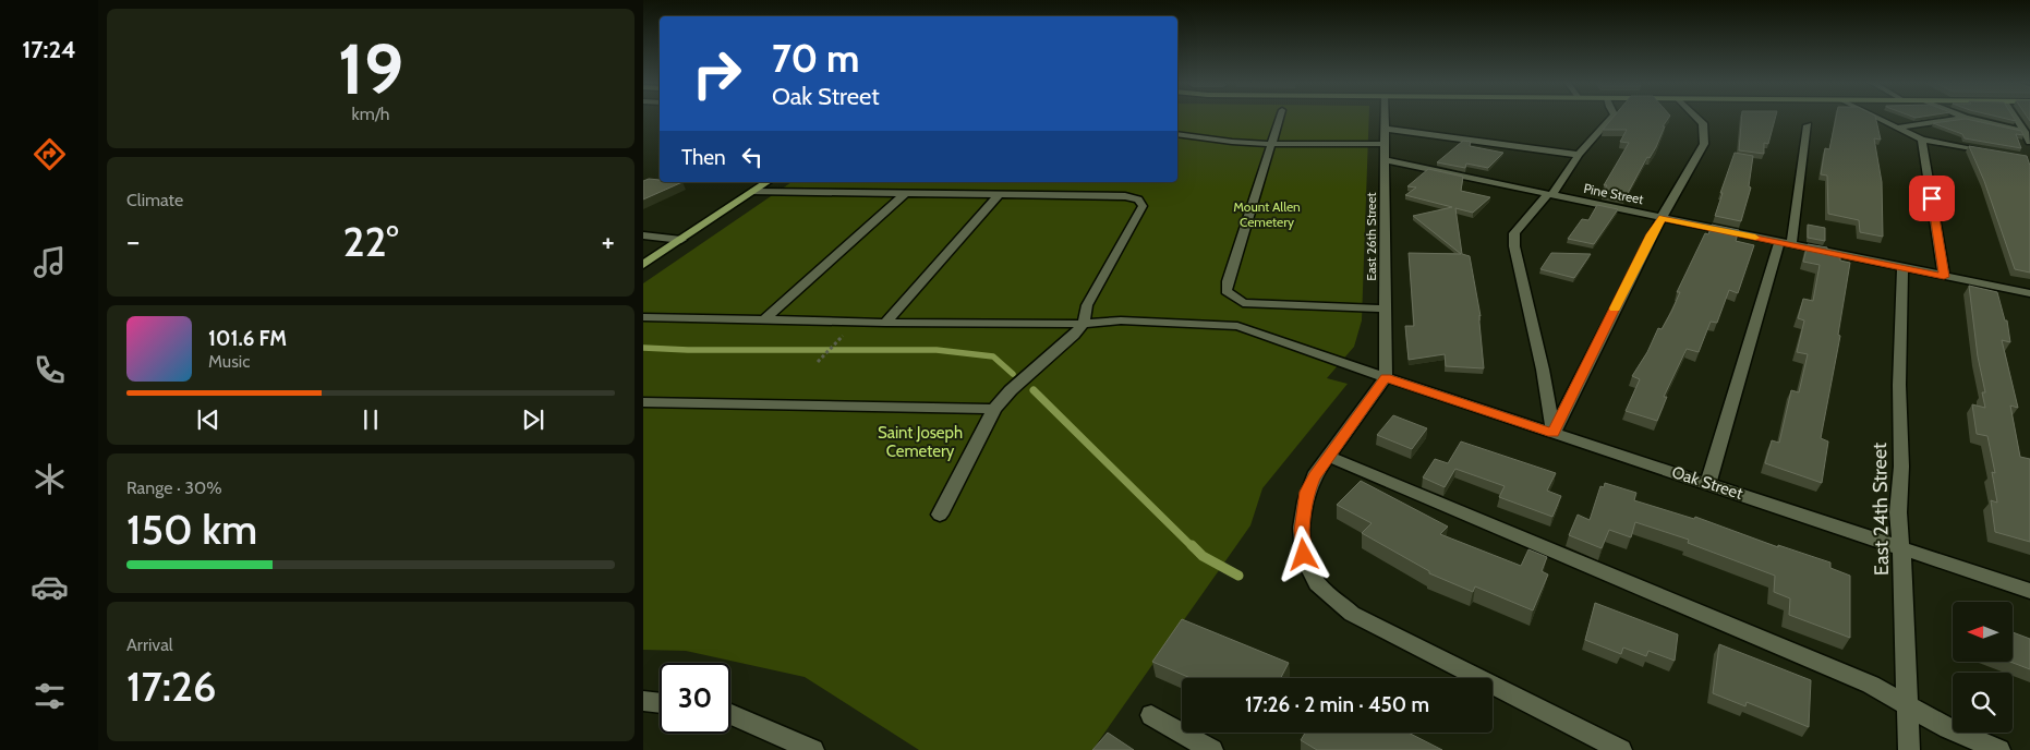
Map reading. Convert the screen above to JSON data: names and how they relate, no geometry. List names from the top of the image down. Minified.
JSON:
{"streets":{"street":["Pine Street","East 26th Street","Oak Street","East 24th Street"]},"crossings":[["Pine Street","East 26th Street"],["Pine Street","East 24th Street"],["East 26th Street","Oak Street"],["Oak Street","East 24th Street"]],"parks":["Mount Allen Cemetery","Saint Joseph Cemetery"],"north":"left","page":{"tabs":"17:24","tile":[["19","km/h"],"Climate",["Range · 30%","150 km"],["Arrival","17:26"]],"turn":["70 m","Oak Street"],"then":"Then","heat":["−","22°","+"],"song":["101.6 FM","Music"],"limit":"30","trip":"17:26 · 2 min · 450 m"}}
